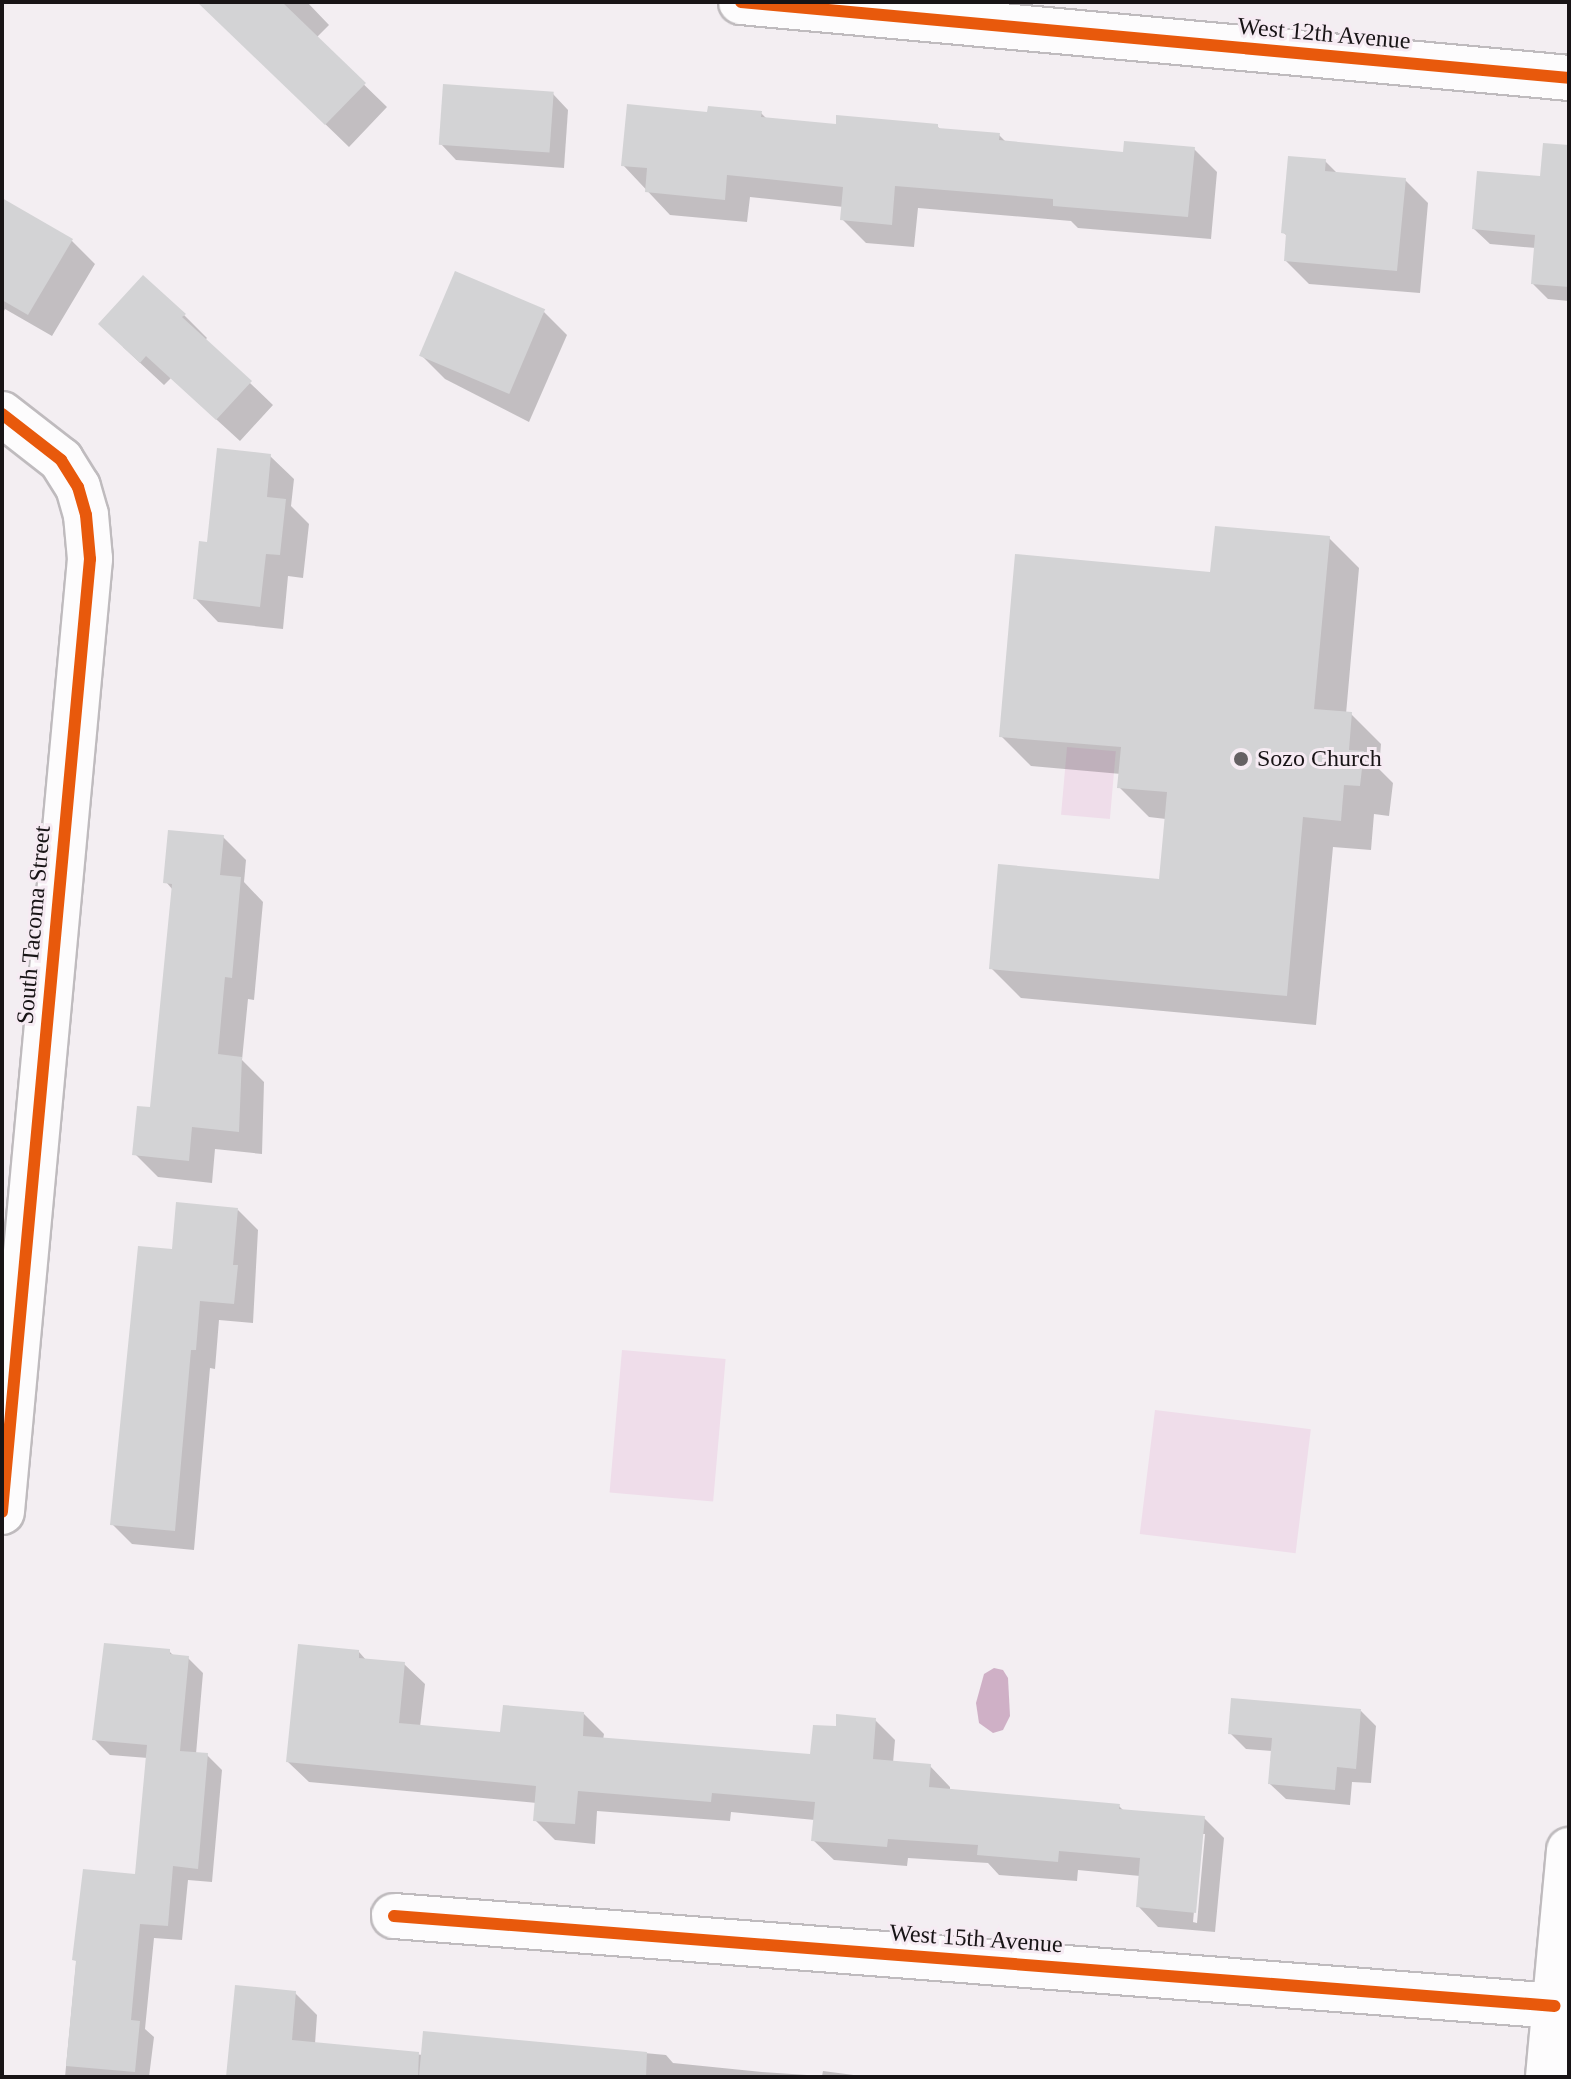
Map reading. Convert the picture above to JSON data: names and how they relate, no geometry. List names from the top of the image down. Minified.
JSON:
{"streets":{"street":["West 12th Avenue","South Tacoma Street","West 15th Avenue"]},"places":["Sozo Church"]}
